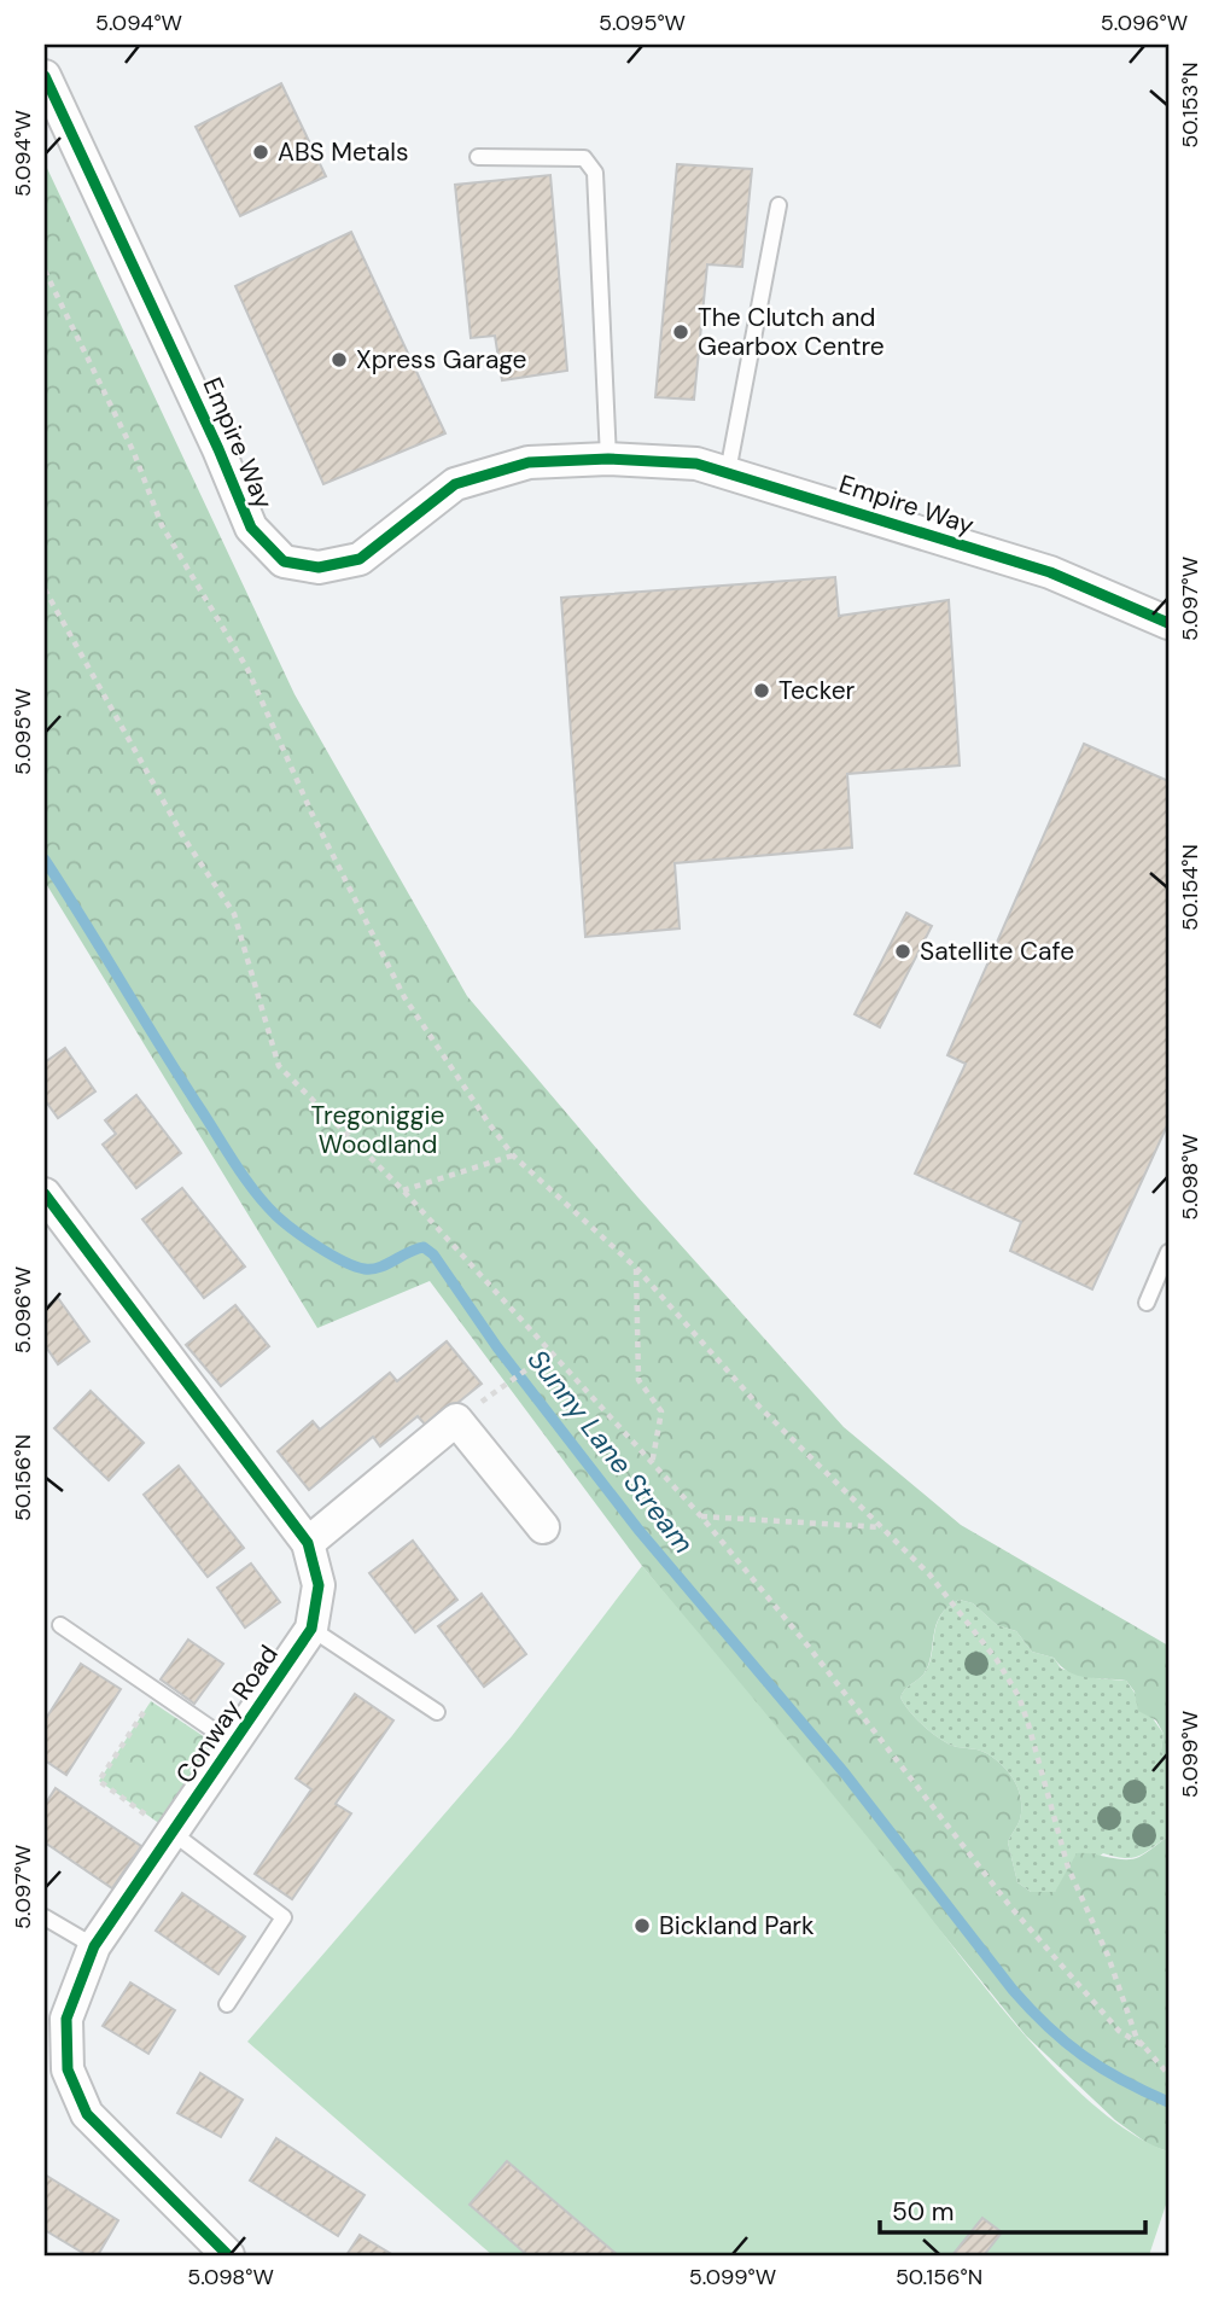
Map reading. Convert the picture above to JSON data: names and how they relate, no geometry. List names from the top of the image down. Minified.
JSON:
{"streets":{"street":["Empire Way","Conway Road"]},"water":["Sunny Lane Stream"],"parks":["Tregoniggie Woodland"],"places":["ABS Metals","The Clutch and Gearbox Centre","Xpress Garage","Tecker","Satellite Cafe","Bickland Park"],"scale_bar":"50 m","coordinates":["5.094°W","5.095°W","5.096°W","50.153°N","5.097°W","50.154°N","5.098°W","50.156°N","5.099°W"]}
